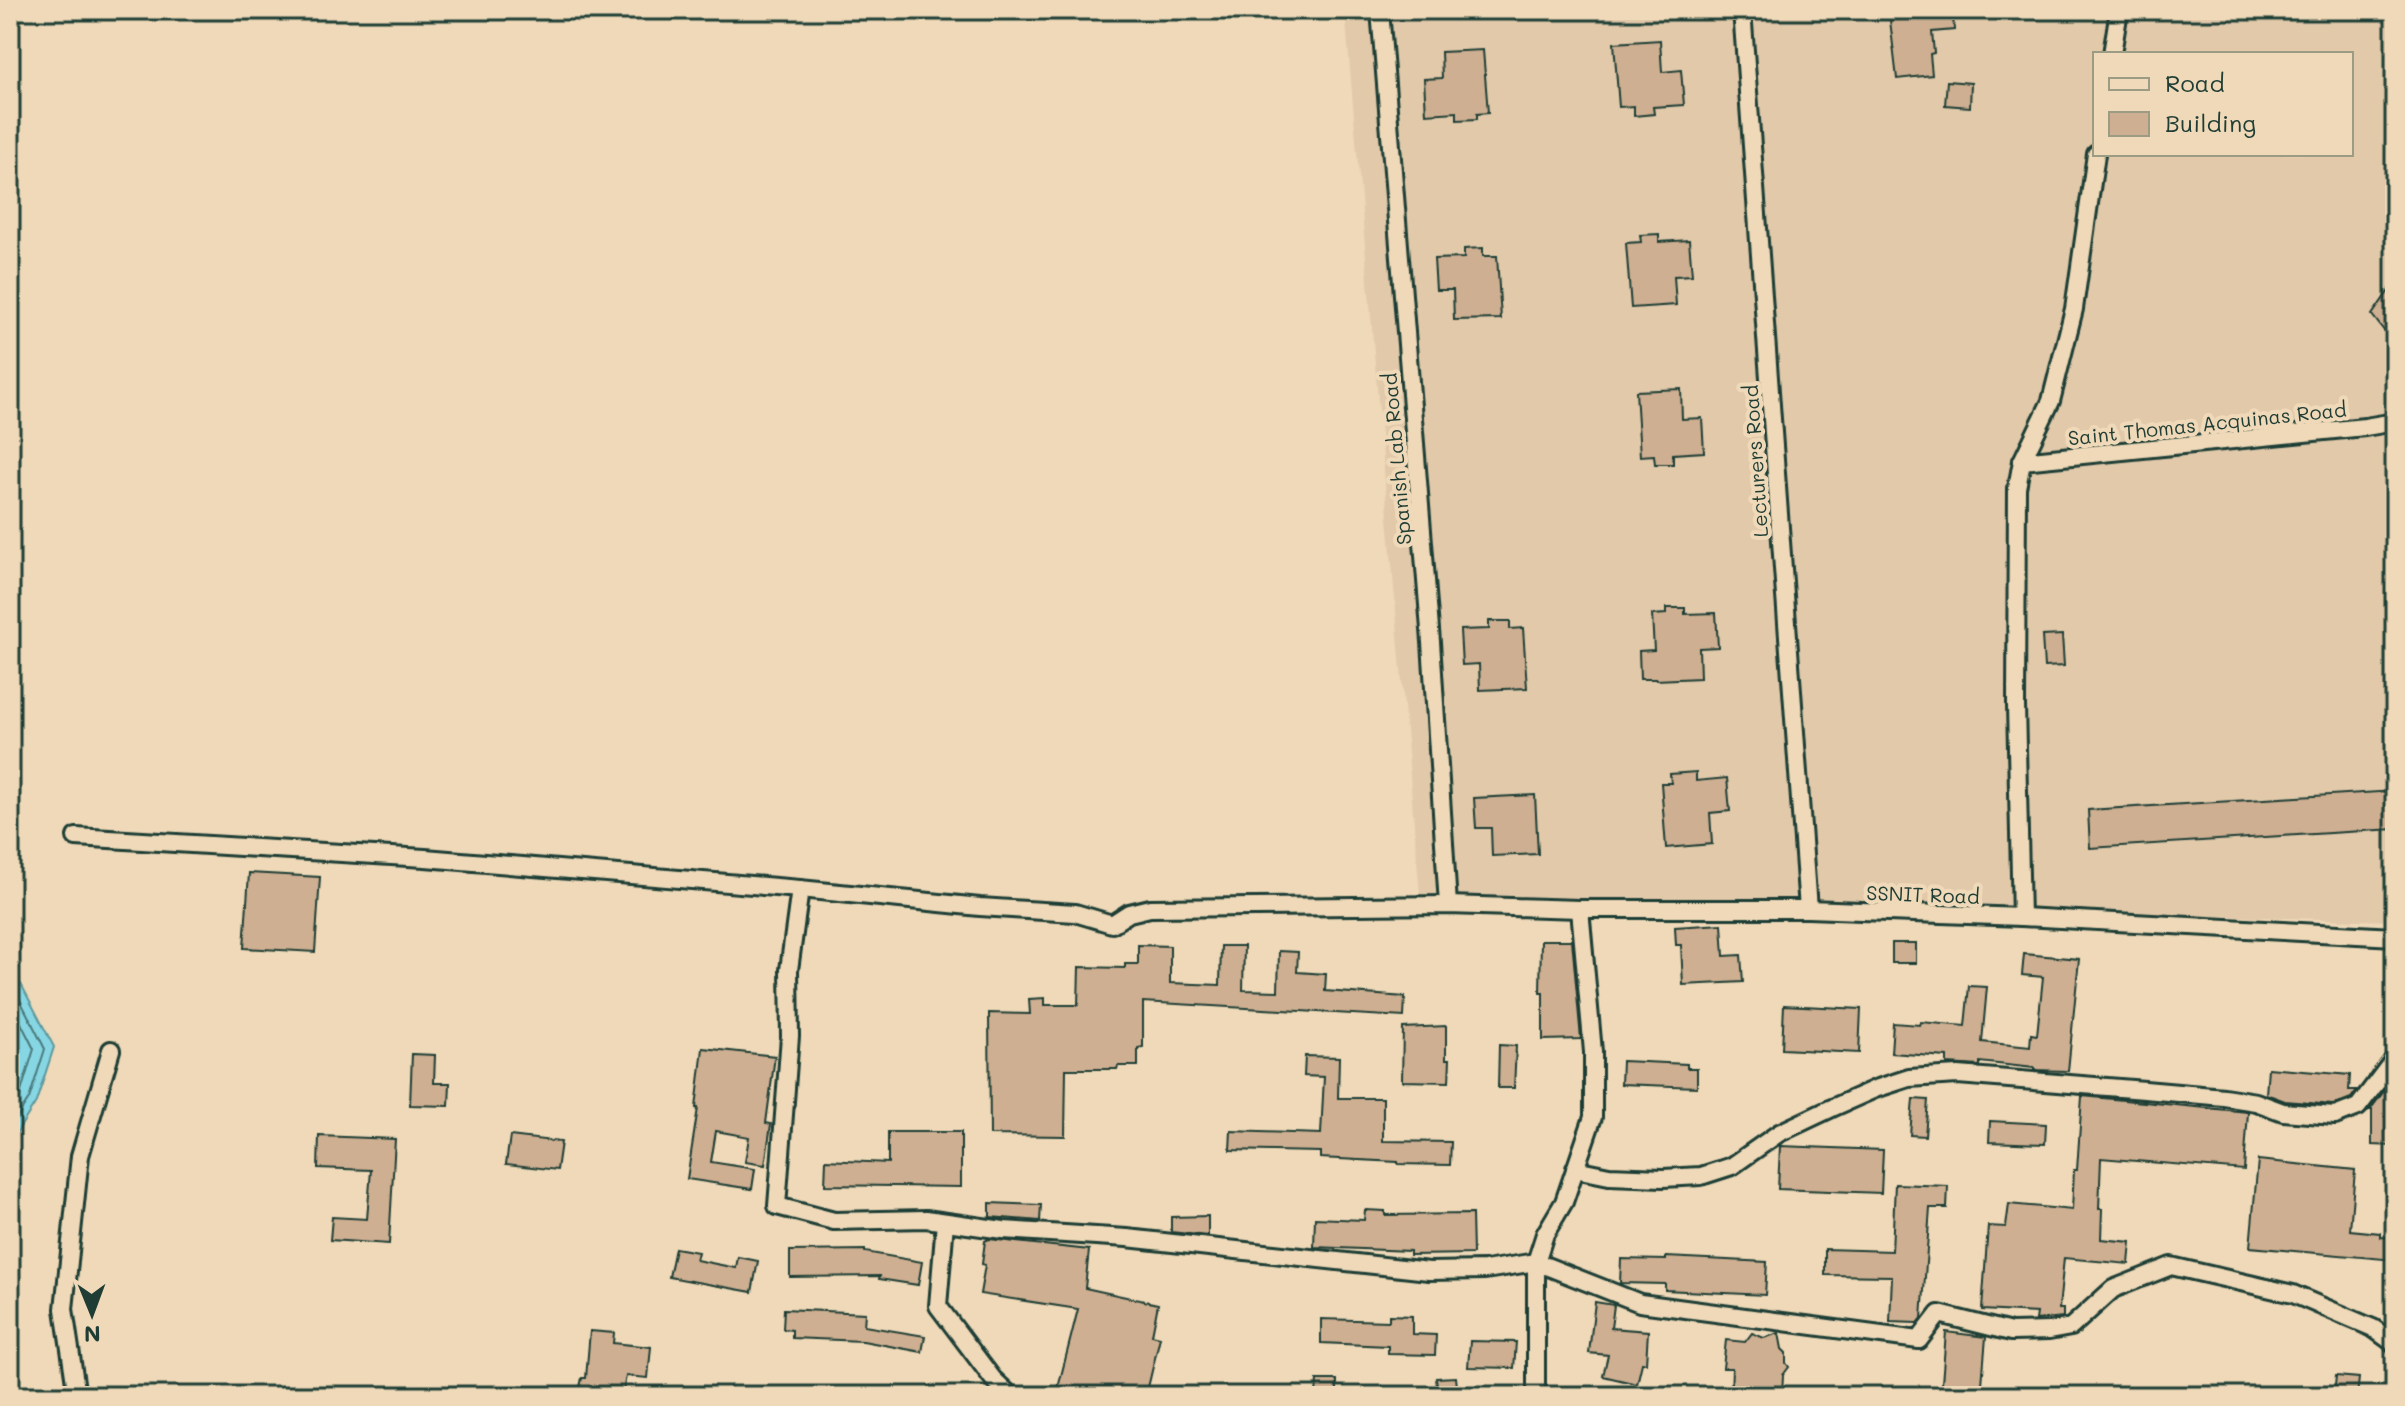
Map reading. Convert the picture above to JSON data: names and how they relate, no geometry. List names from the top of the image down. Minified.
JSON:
{"streets":{"street":["Saint Thomas Acquinas Road","Spanish Lab Road","Lecturers Road","SSNIT Road"]},"crossings":[["Spanish Lab Road","SSNIT Road"],["Lecturers Road","SSNIT Road"]],"legend":["Road","Building"],"north":"bottom"}
